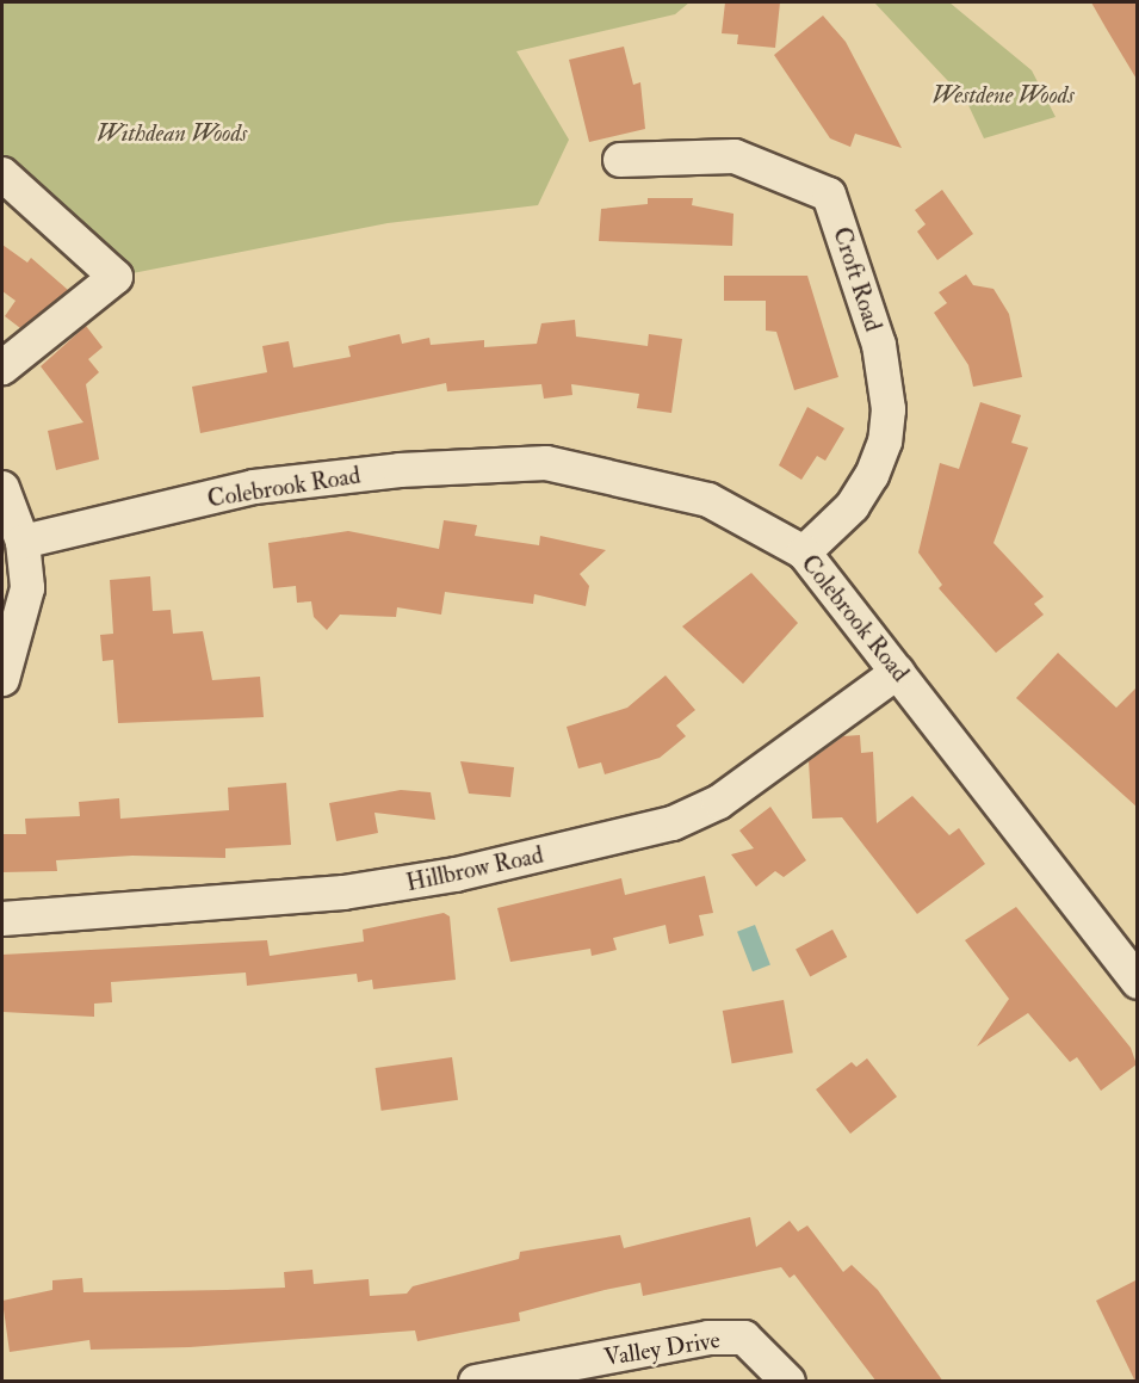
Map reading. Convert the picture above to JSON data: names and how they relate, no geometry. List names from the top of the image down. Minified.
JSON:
{"streets":{"street":["Croft Road","Colebrook Road","Hillbrow Road","Valley Drive"]},"crossings":[["Croft Road","Colebrook Road"],["Colebrook Road","Hillbrow Road"]],"parks":["Westdene Woods","Withdean Woods"]}
